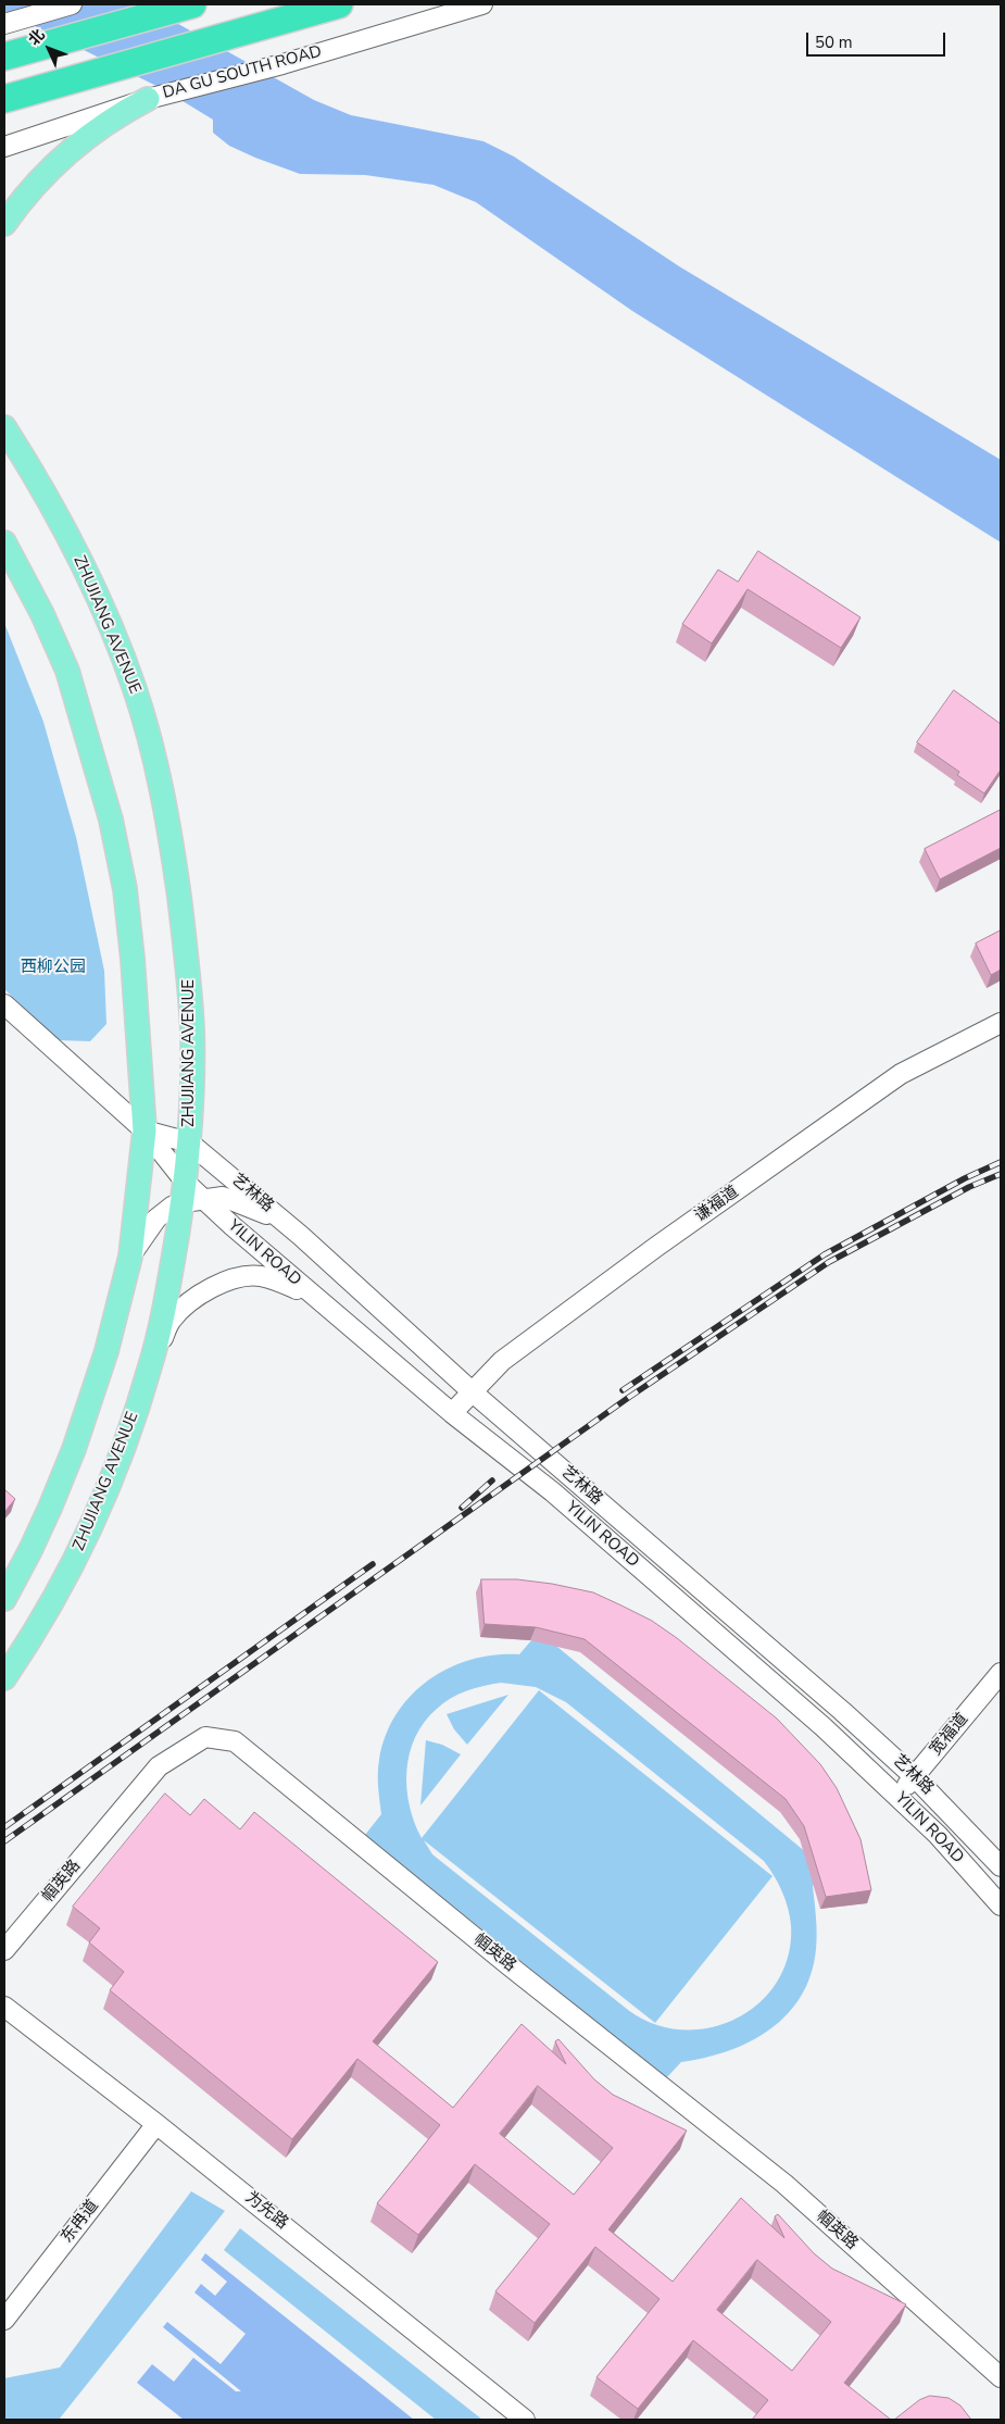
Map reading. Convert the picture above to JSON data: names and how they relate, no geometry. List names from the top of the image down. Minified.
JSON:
{"streets":{"main road":["ZHUJIANG AVENUE"],"street":["DA GU SOUTH ROAD","艺林路","谦福道","YILIN ROAD","宽福道","帼英路","为先路","东冉道"]},"crossings":[["ZHUJIANG AVENUE","艺林路"],["ZHUJIANG AVENUE","YILIN ROAD"],["艺林路","谦福道"],["艺林路","YILIN ROAD"],["艺林路","宽福道"],["谦福道","YILIN ROAD"],["YILIN ROAD","宽福道"],["为先路","东冉道"]],"parks":["西柳公园"],"scale_bar":"50 m","north":"top left"}
